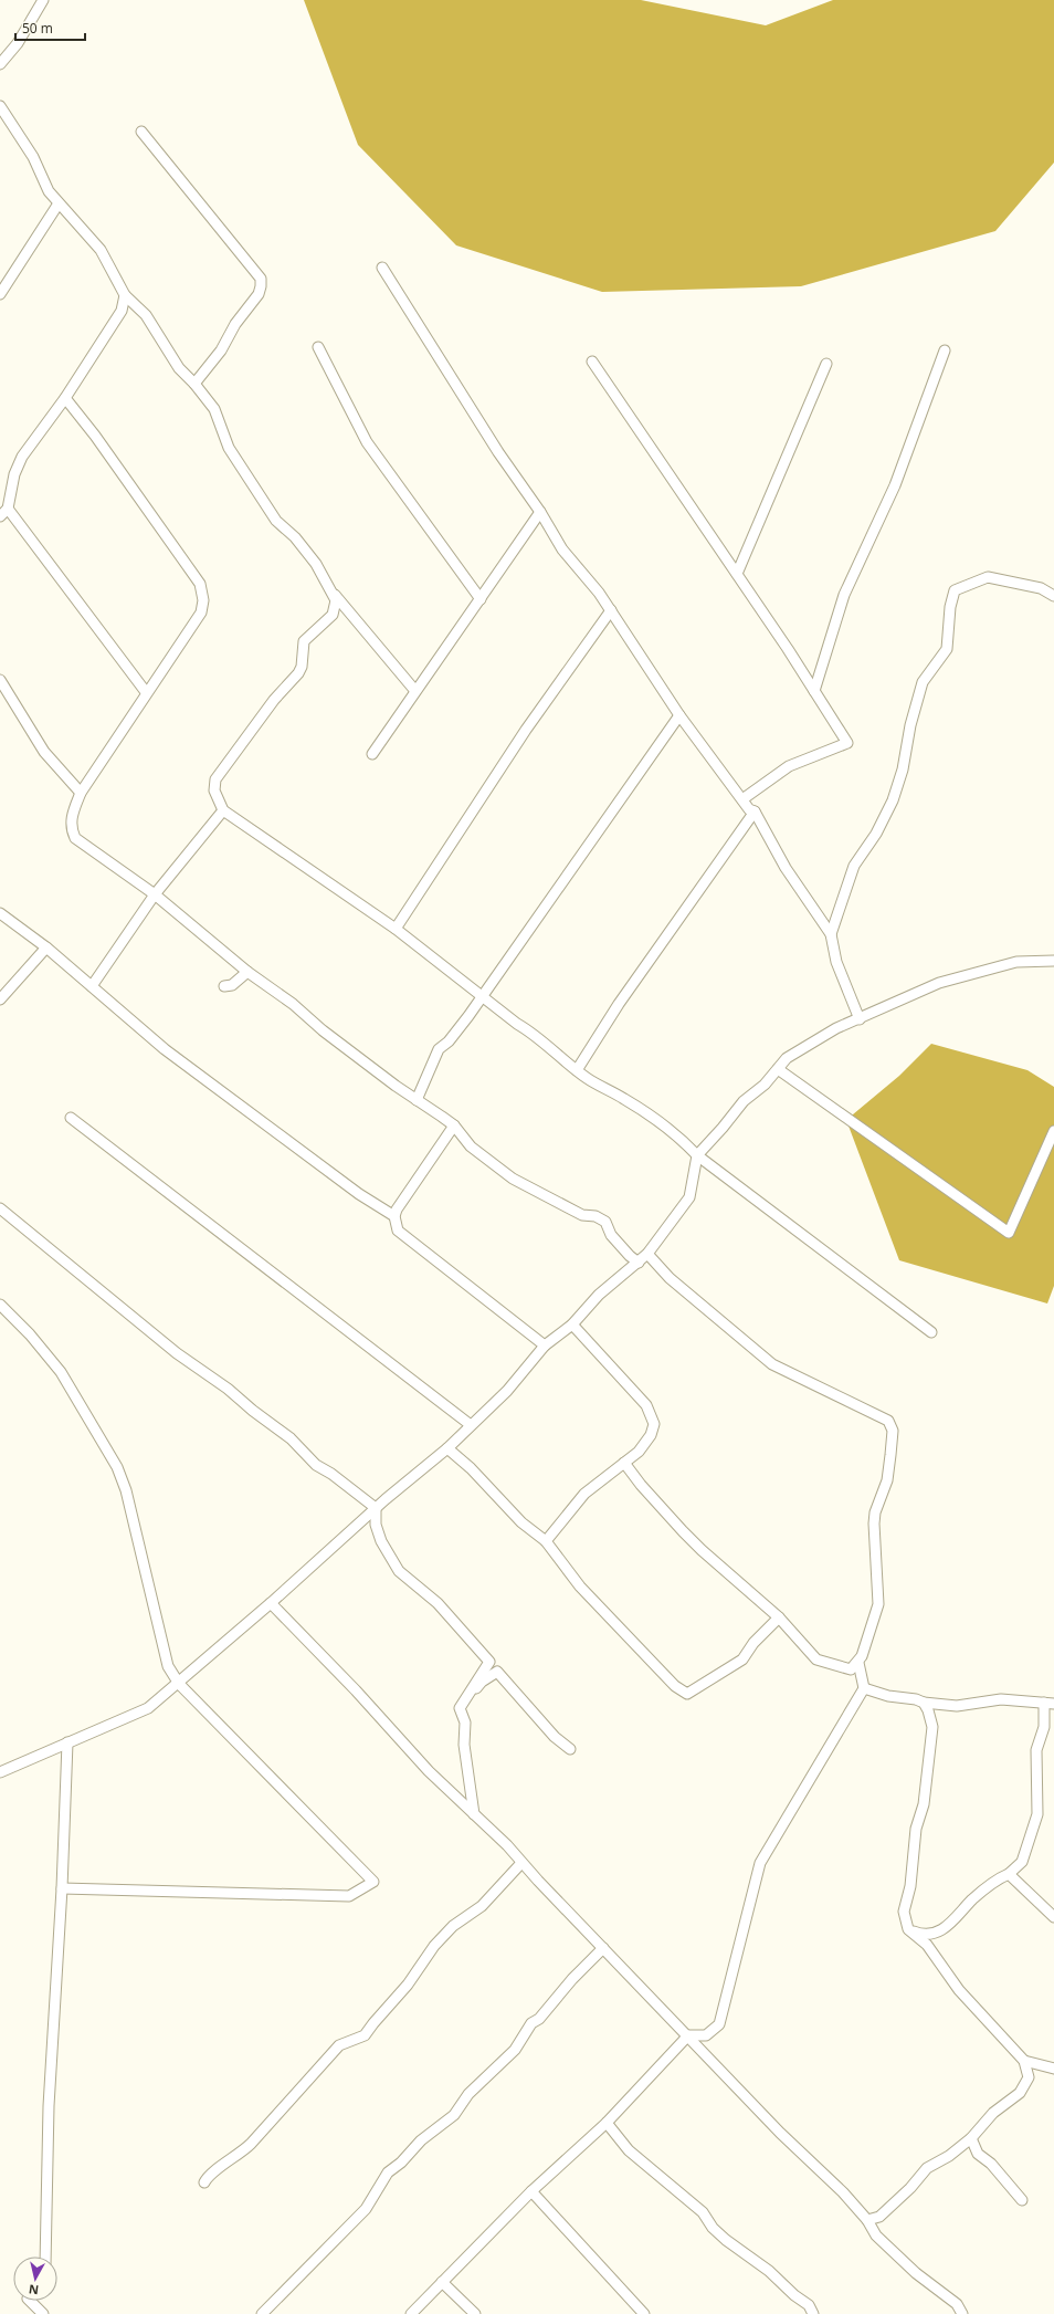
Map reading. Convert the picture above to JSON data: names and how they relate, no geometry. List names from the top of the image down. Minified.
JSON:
{"scale_bar":"50 m","north":"bottom"}
